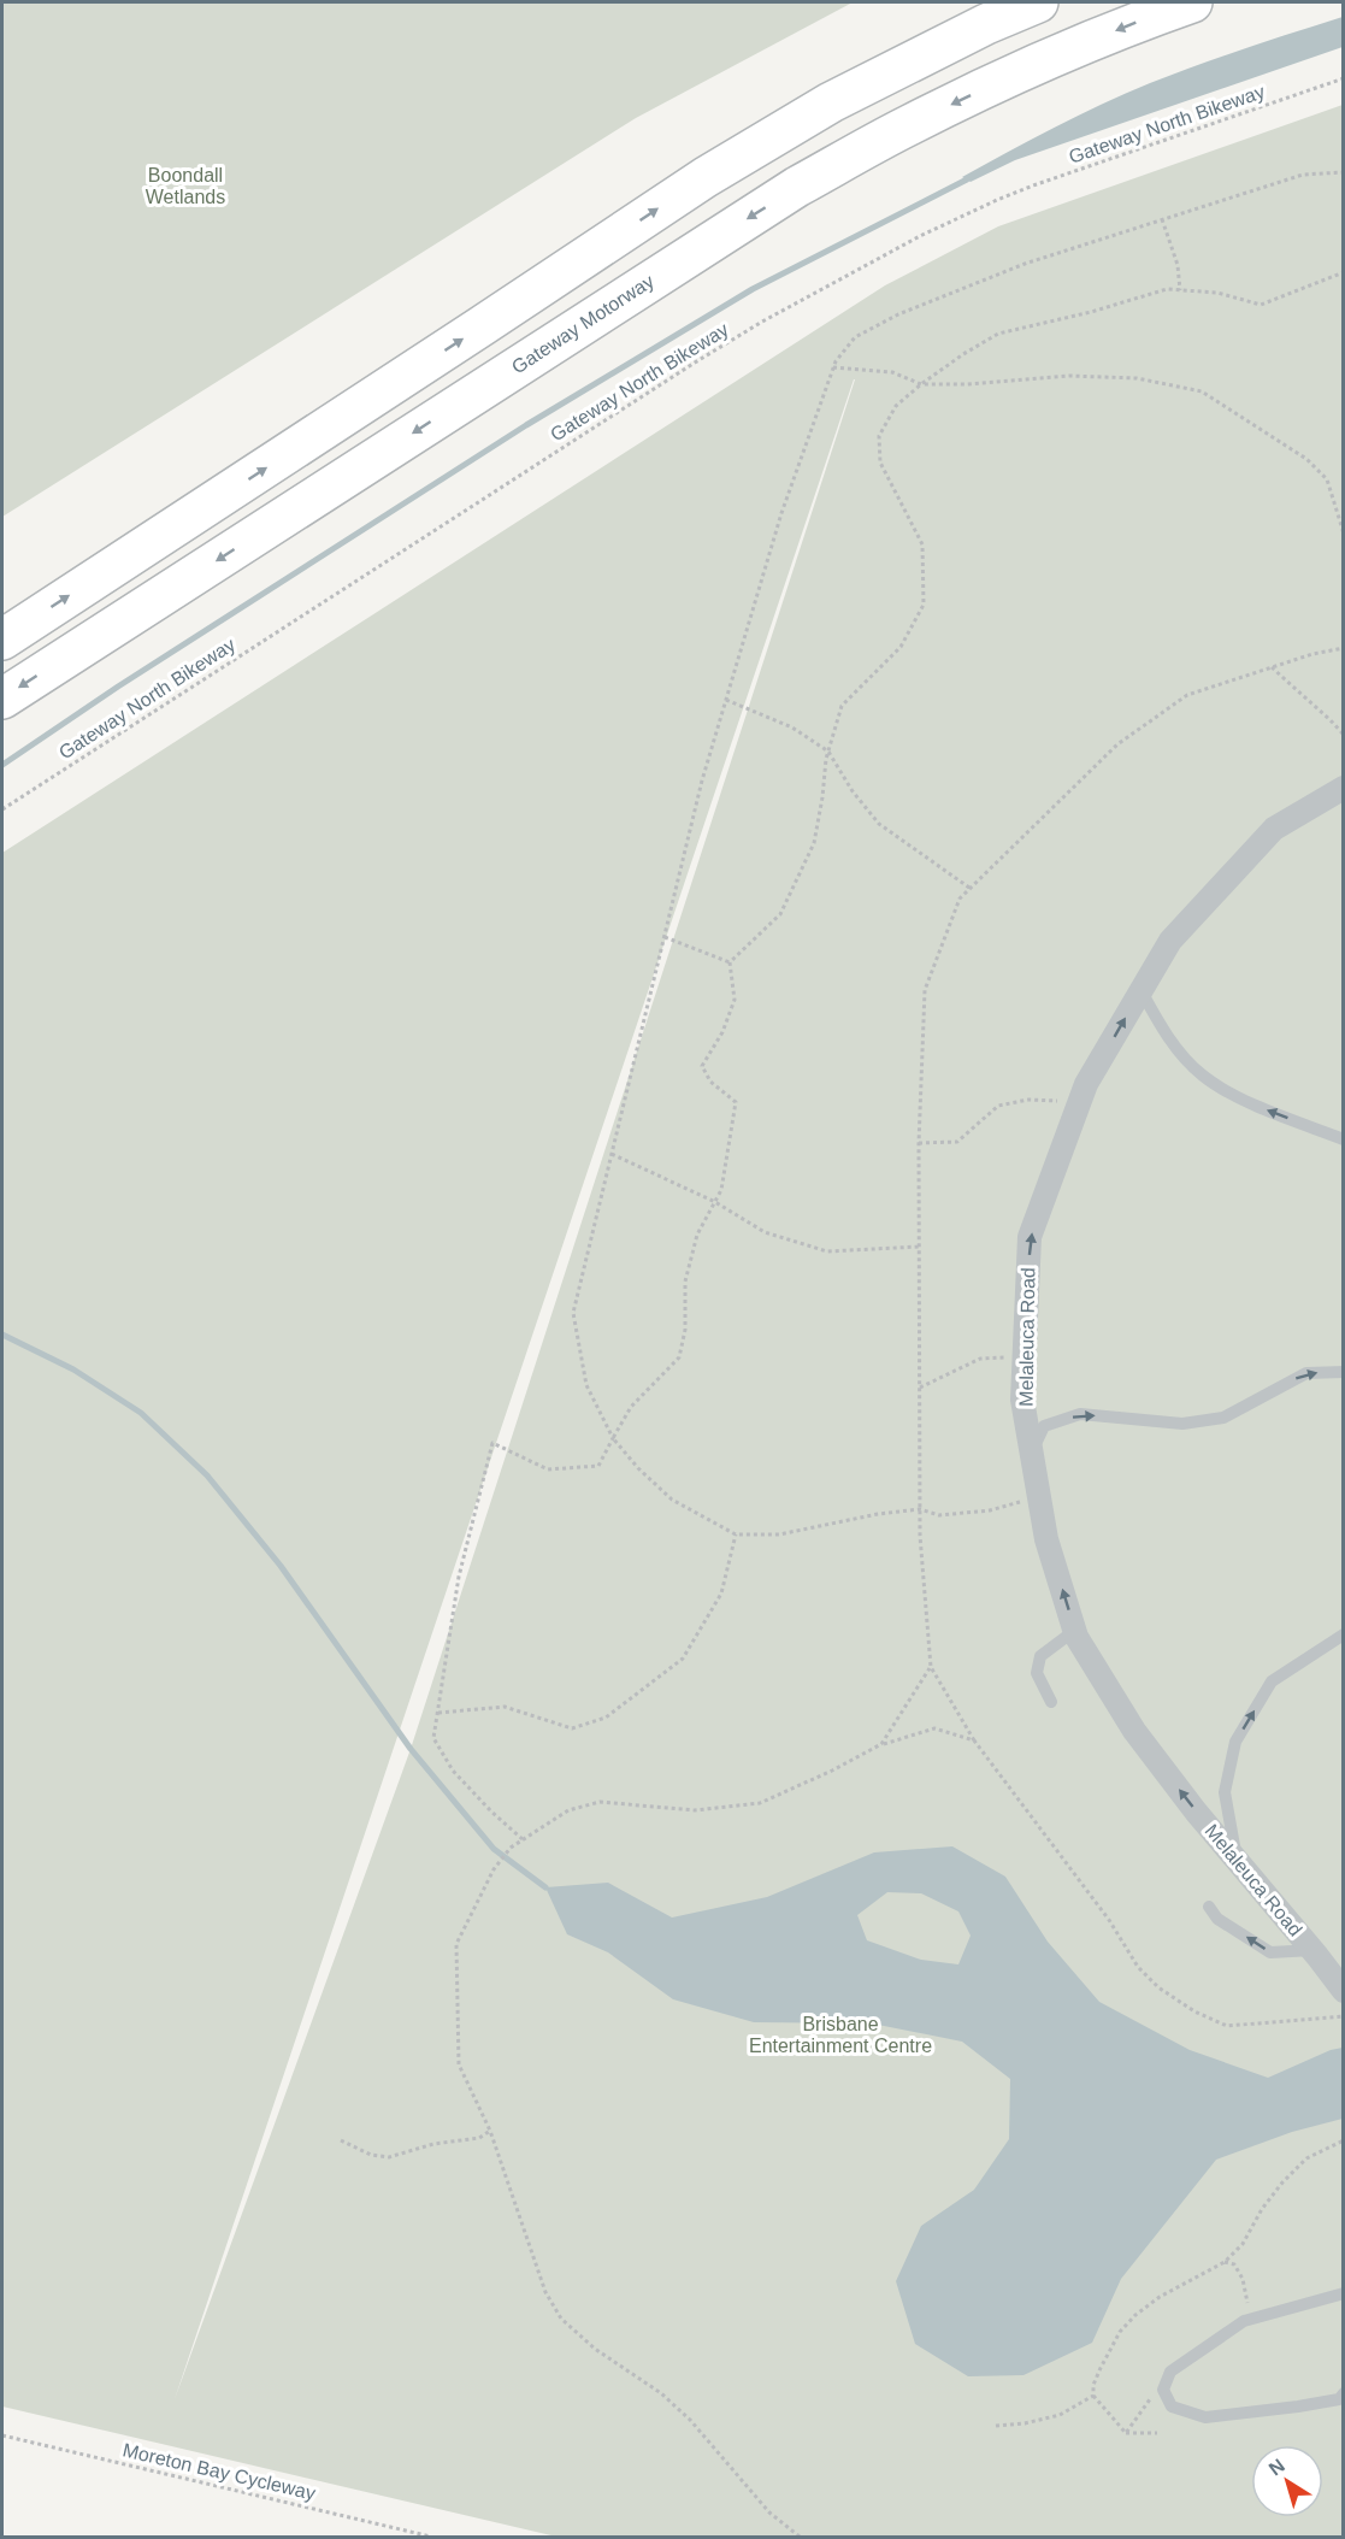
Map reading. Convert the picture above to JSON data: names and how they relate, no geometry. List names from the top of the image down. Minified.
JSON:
{"streets":{"highway":["Gateway Motorway"],"street":["Melaleuca Road"],"path":["Gateway North Bikeway","Moreton Bay Cycleway"]},"one_way":["Melaleuca Road"],"parks":["Boondall Wetlands","Brisbane Entertainment Centre"],"north":"top left"}
